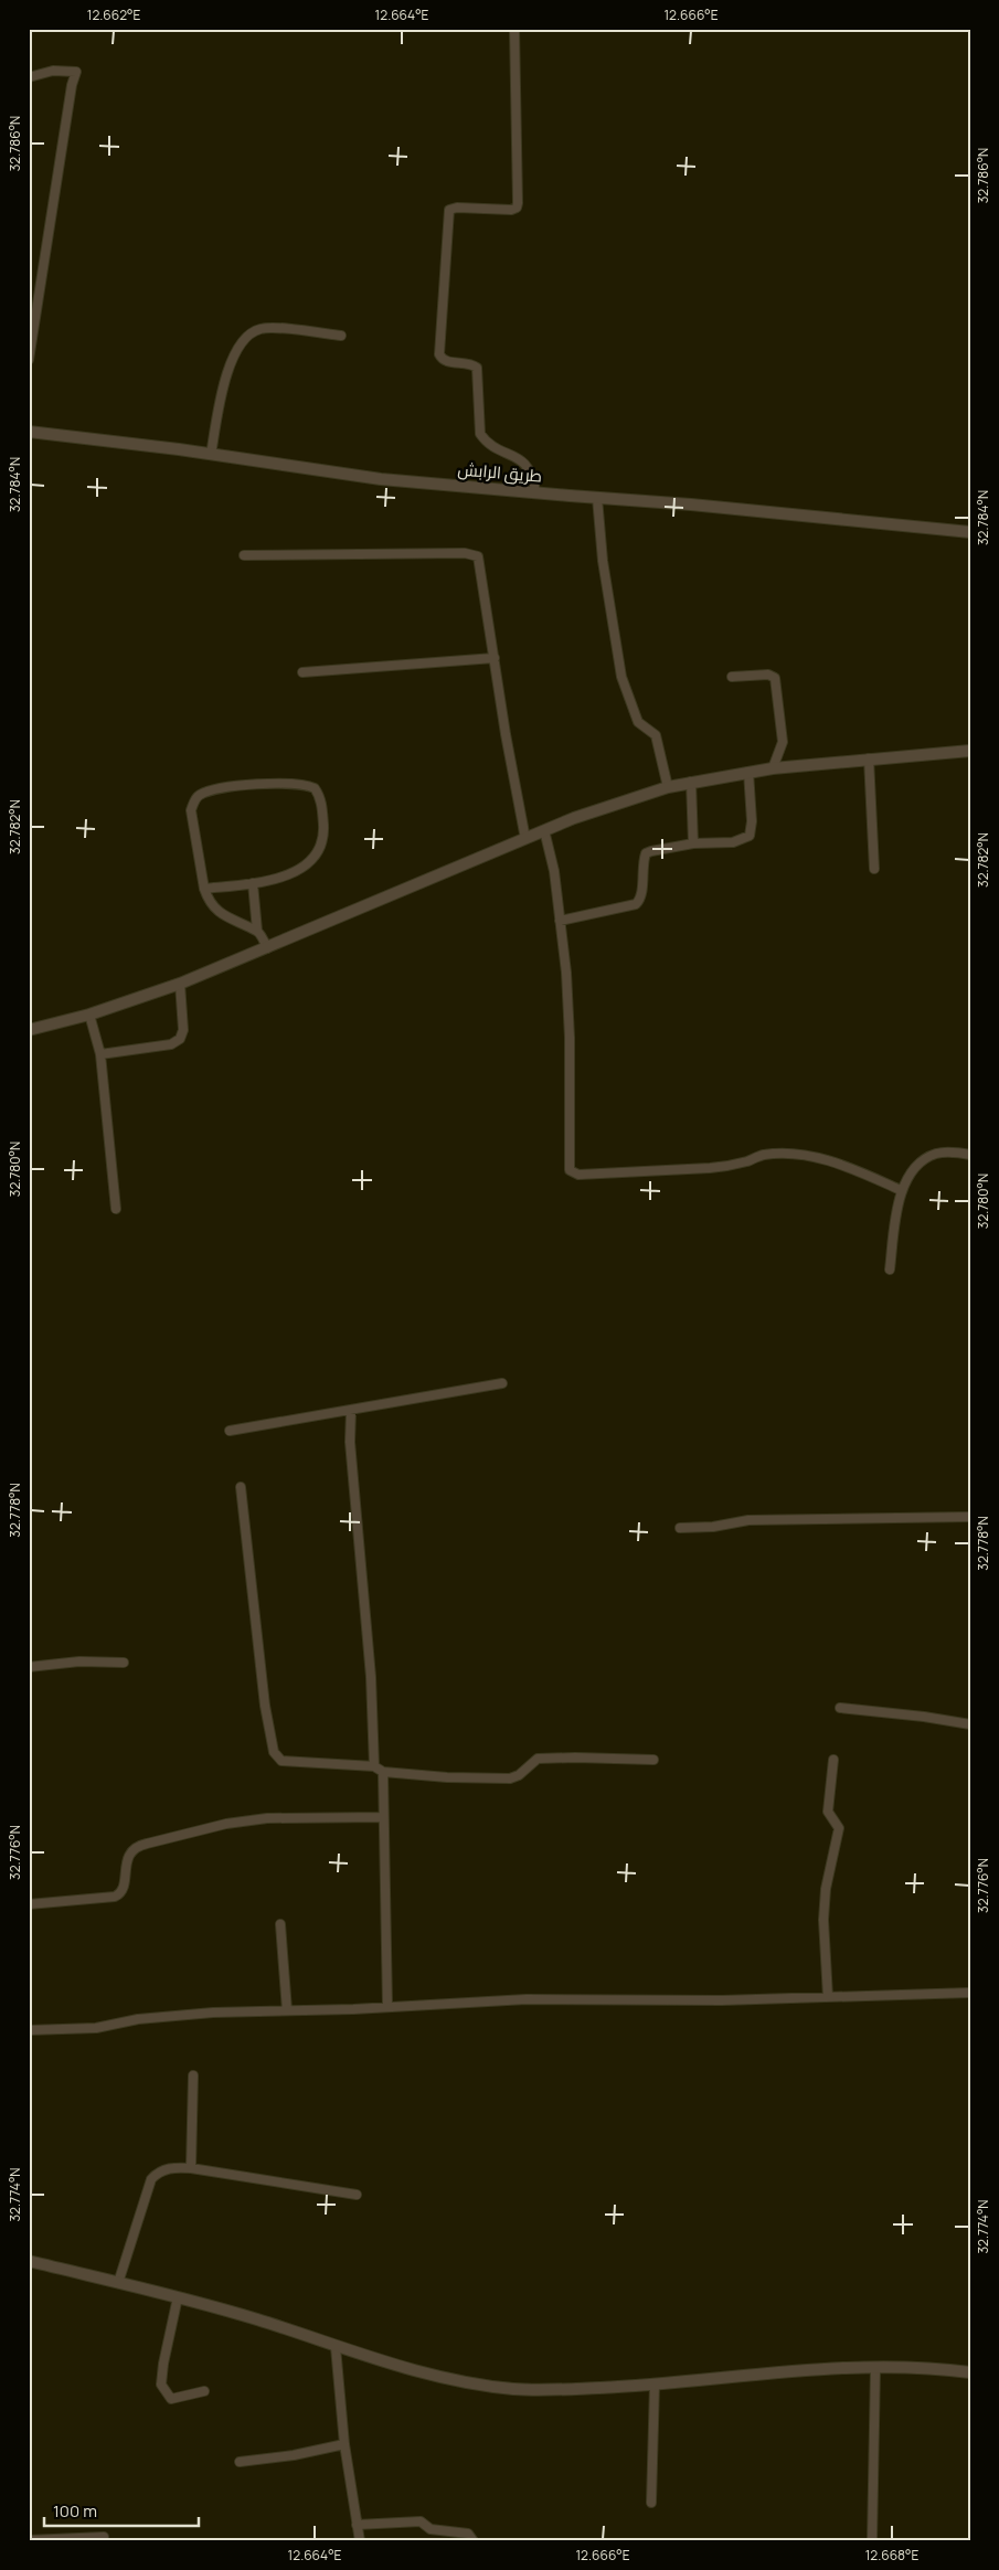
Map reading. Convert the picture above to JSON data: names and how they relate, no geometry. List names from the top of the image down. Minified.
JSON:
{"streets":{"street":["طريق الرابش"]},"scale_bar":"100 m","coordinates":["12.662°E","12.664°E","12.666°E","32.786°N","32.784°N","32.782°N","32.780°N","32.778°N","32.776°N","32.774°N","12.668°E"]}
